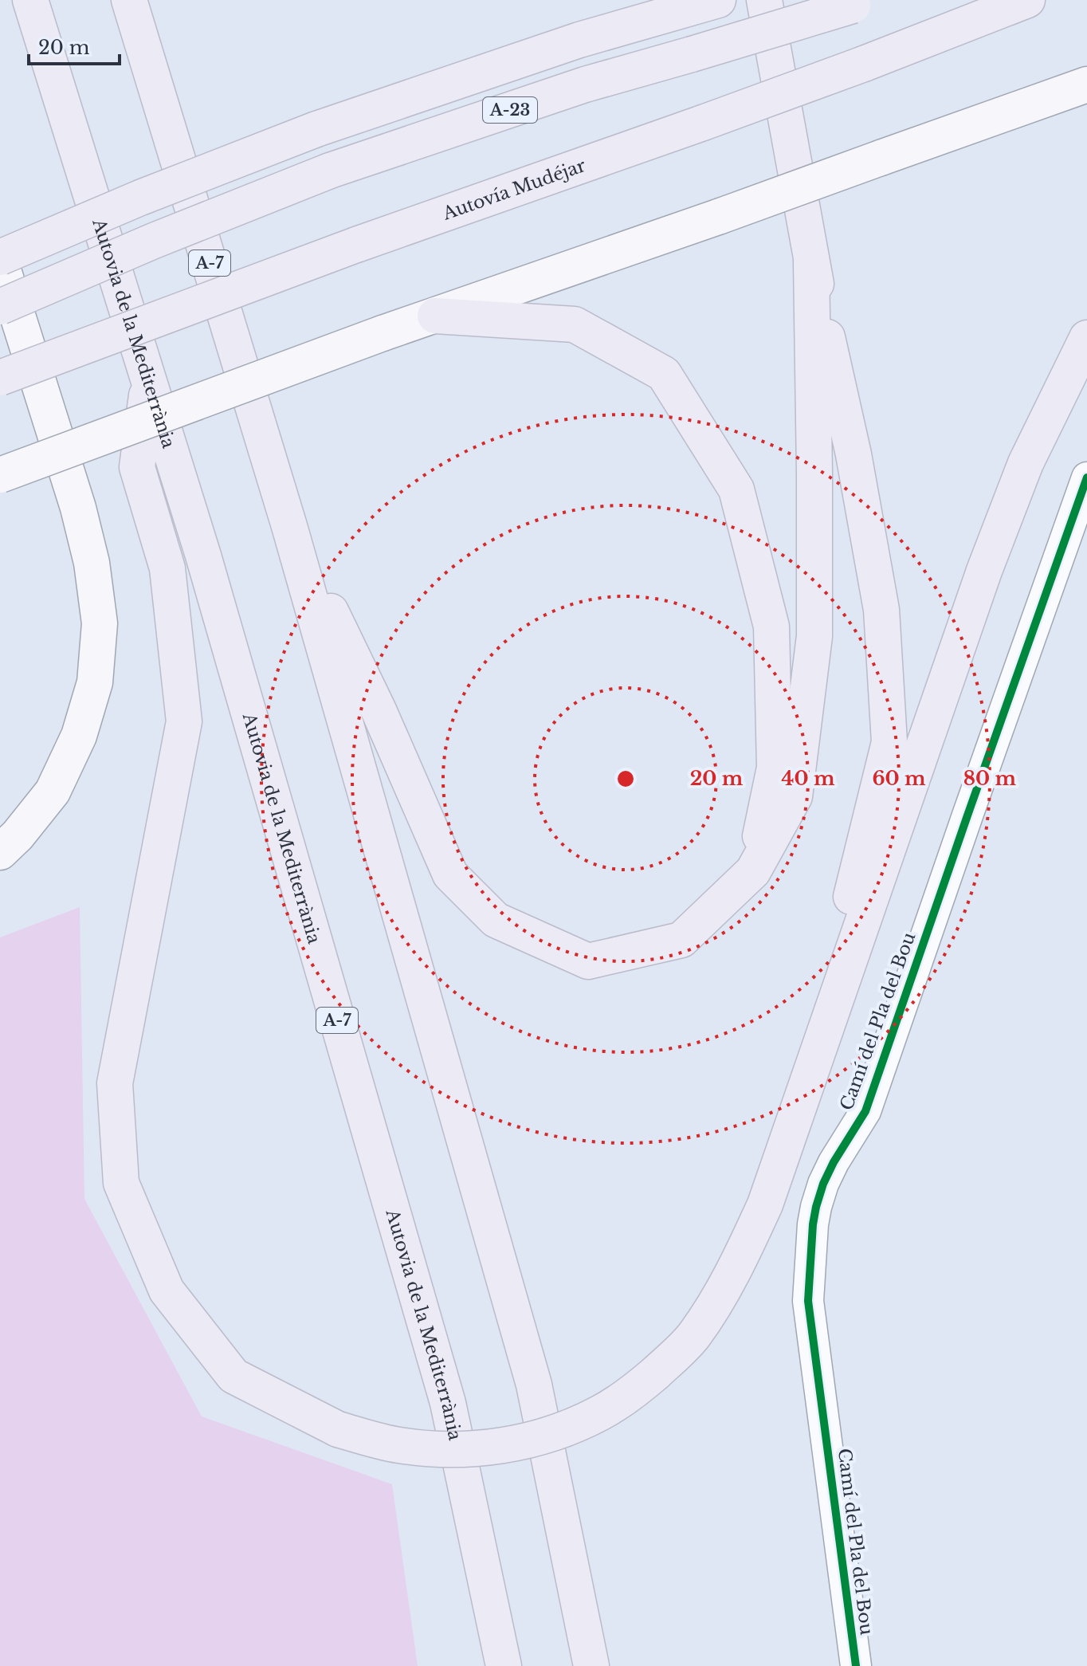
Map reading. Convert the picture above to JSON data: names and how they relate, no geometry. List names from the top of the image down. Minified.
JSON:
{"streets":{"highway":["A-23","Autovía Mudéjar","A-7","Autovia de la Mediterrània"],"street":["Camí del Pla del Bou"]},"scale_bar":"20 m","rings":["20 m","40 m","60 m","80 m"]}
